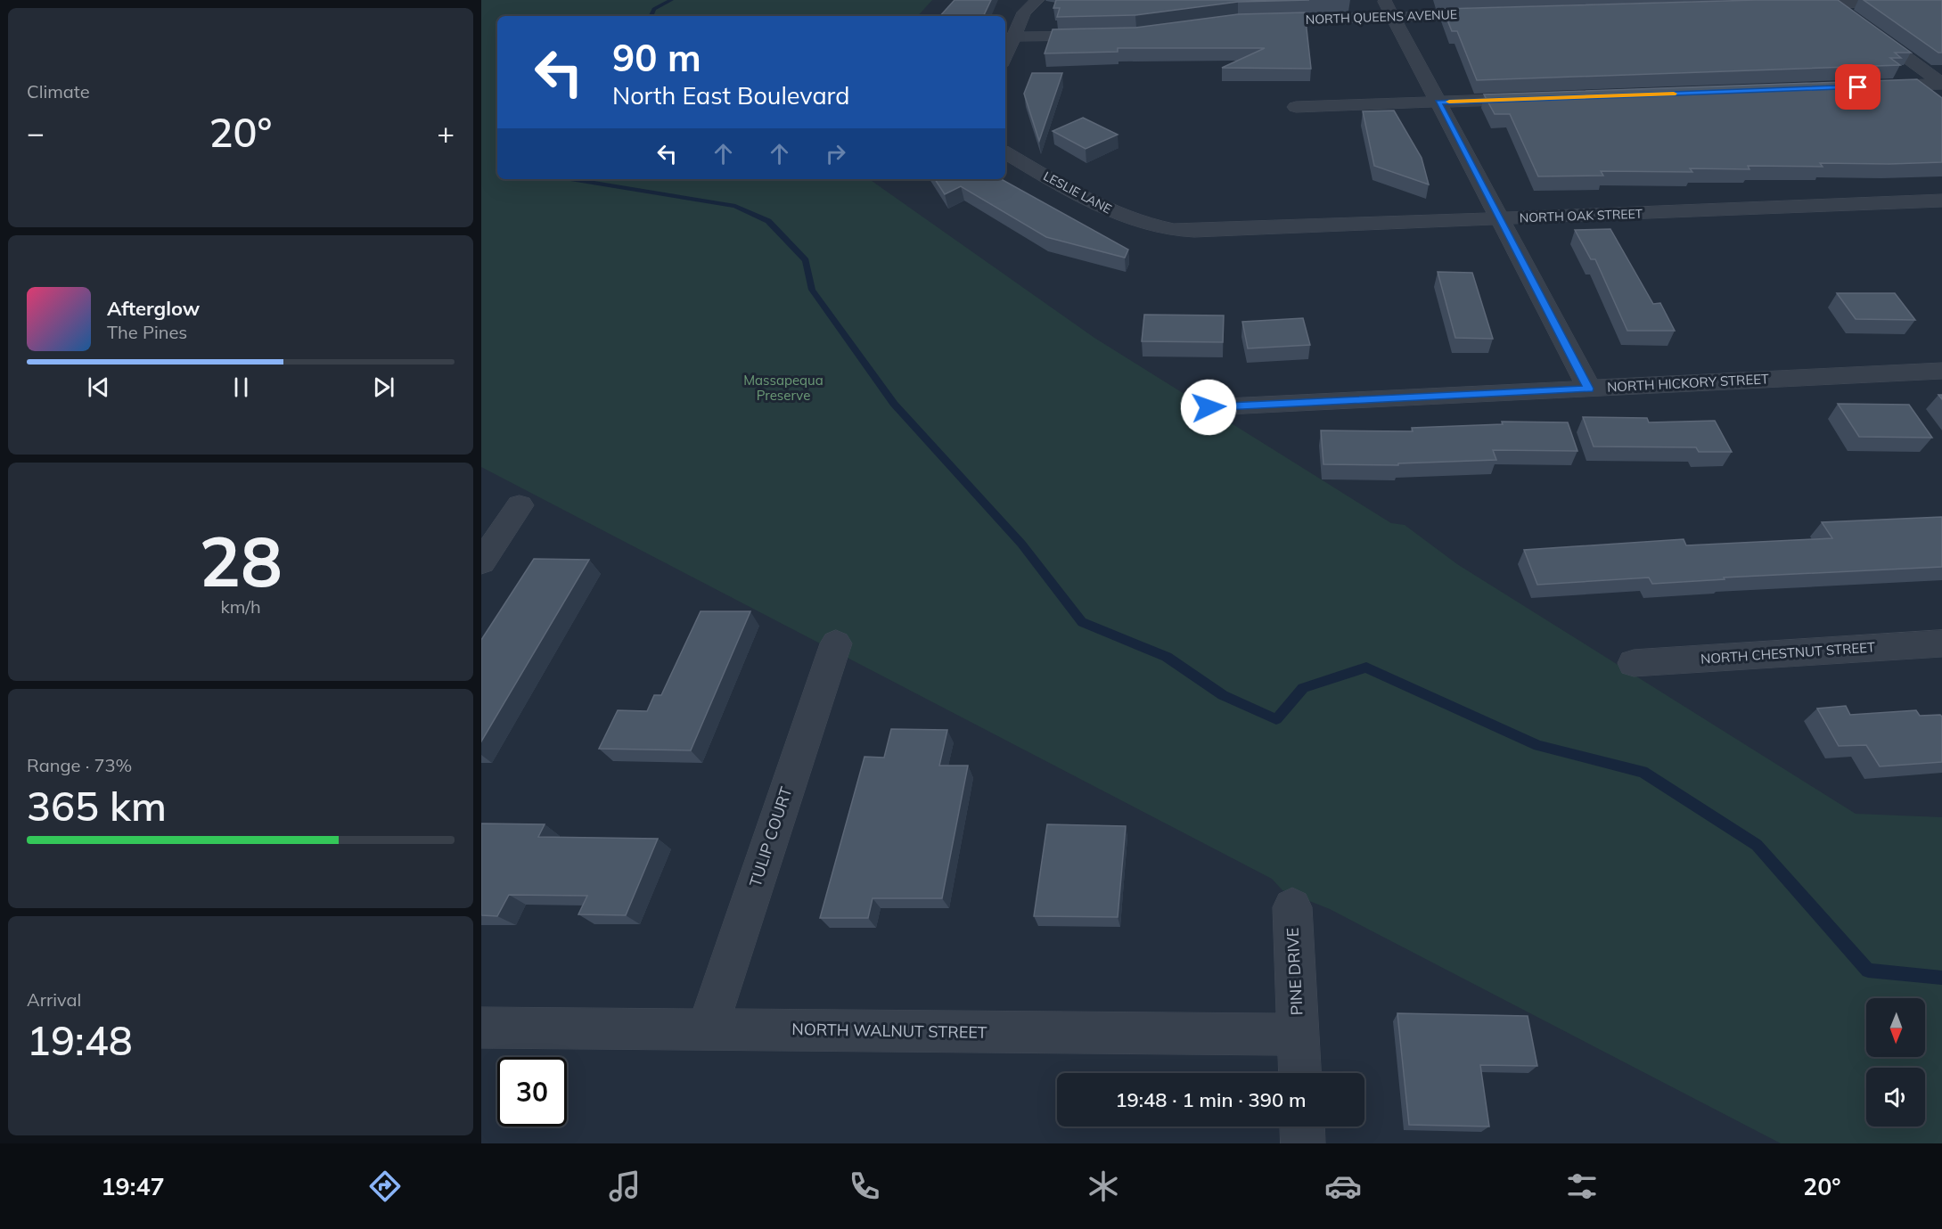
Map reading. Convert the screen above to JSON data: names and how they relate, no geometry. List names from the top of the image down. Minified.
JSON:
{"streets":{"street":["NORTH QUEENS AVENUE","LESLIE LANE","NORTH OAK STREET","NORTH HICKORY STREET","NORTH CHESTNUT STREET","TULIP COURT","PINE DRIVE","NORTH WALNUT STREET"]},"crossings":[["LESLIE LANE","NORTH OAK STREET"],["TULIP COURT","NORTH WALNUT STREET"],["PINE DRIVE","NORTH WALNUT STREET"]],"parks":["Massapequa Preserve"],"north":"bottom","page":{"tile":["Climate",["28","km/h"],["Range · 73%","365 km"],["Arrival","19:48"]],"turn":["90 m","North East Boulevard"],"heat":["−","20°","+"],"song":["Afterglow","The Pines"],"limit":"30","trip":"19:48 · 1 min · 390 m","tabs":["19:47","20°"]}}
